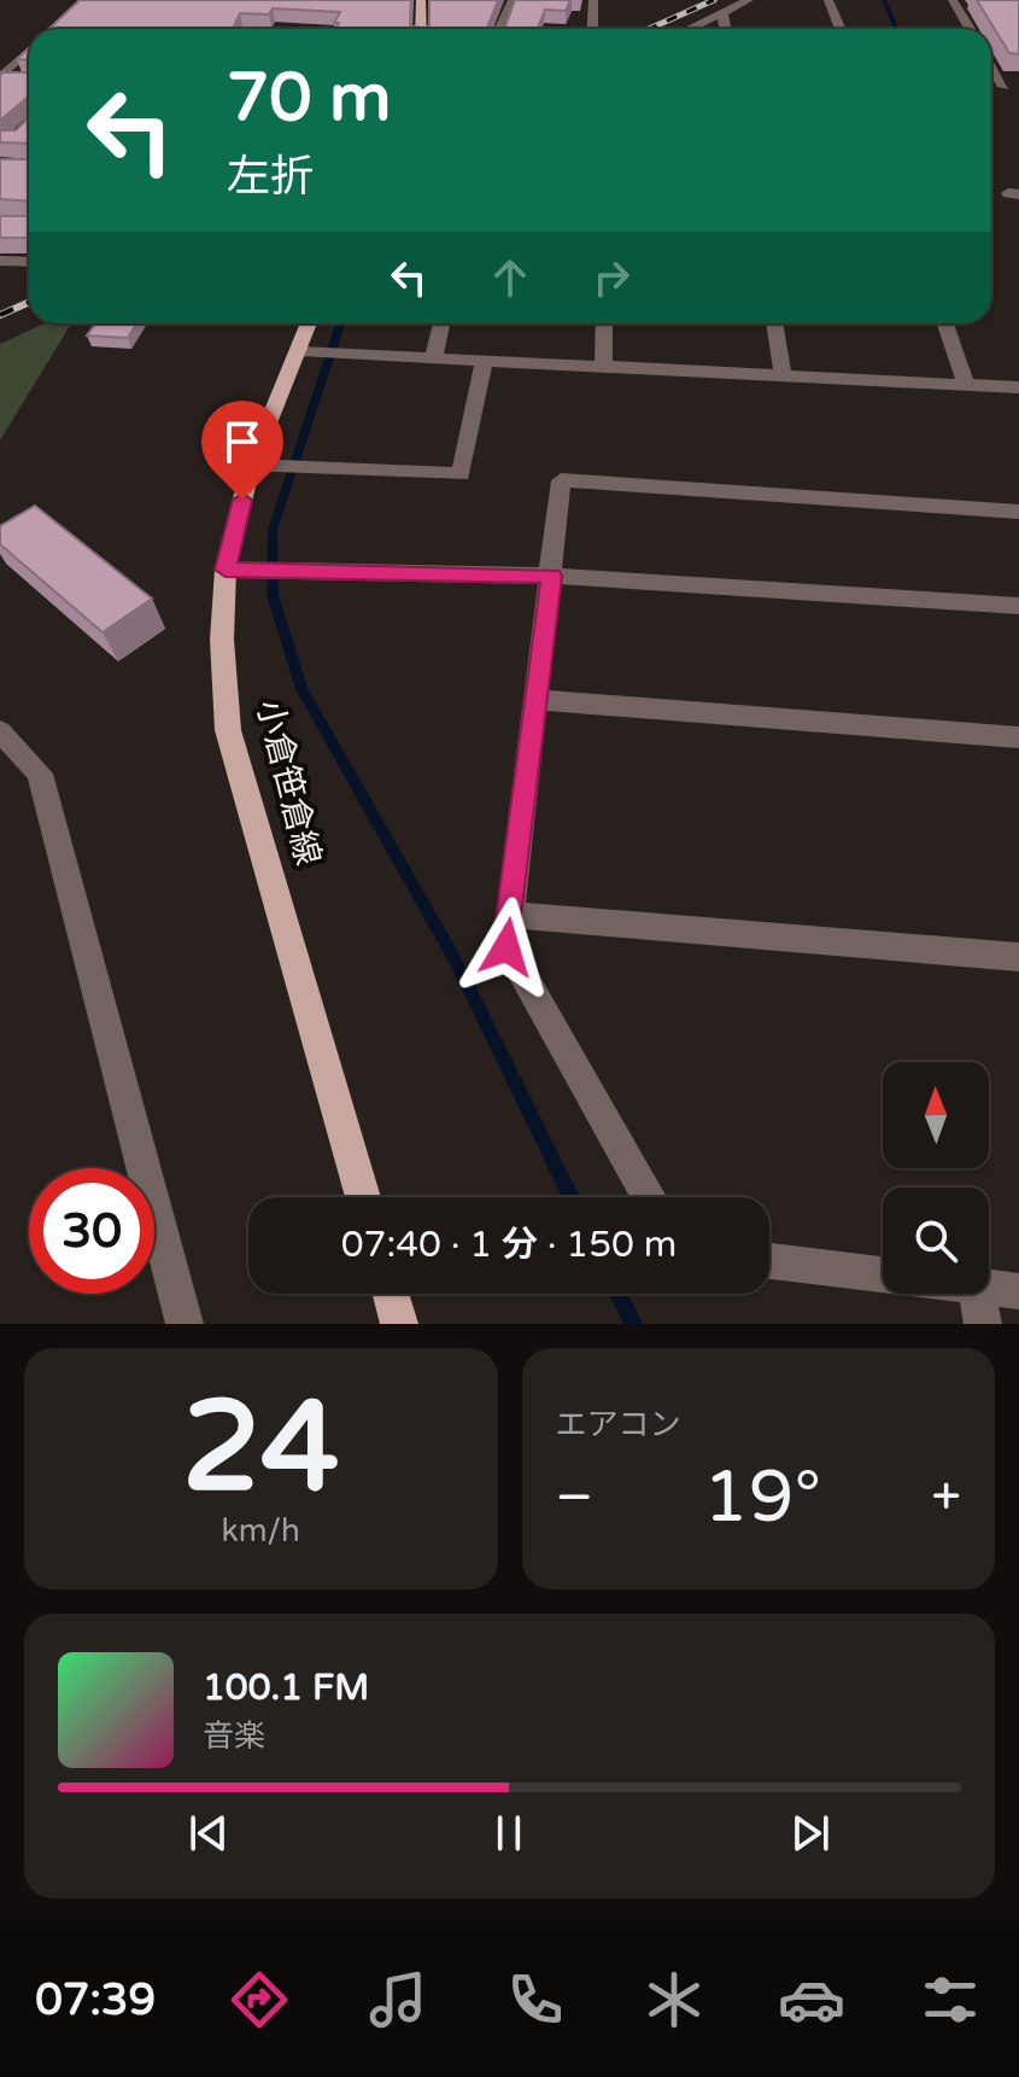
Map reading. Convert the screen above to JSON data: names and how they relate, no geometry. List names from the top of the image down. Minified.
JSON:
{"streets":{"main road":["小倉笹倉線"]},"north":"top","page":{"turn":["70 m","左折"],"limit":"30","trip":"07:40 · 1 分 · 150 m","tile":[["24","km/h"],"エアコン"],"heat":["−","19°","+"],"song":["100.1 FM","音楽"],"tabs":"07:39"}}
